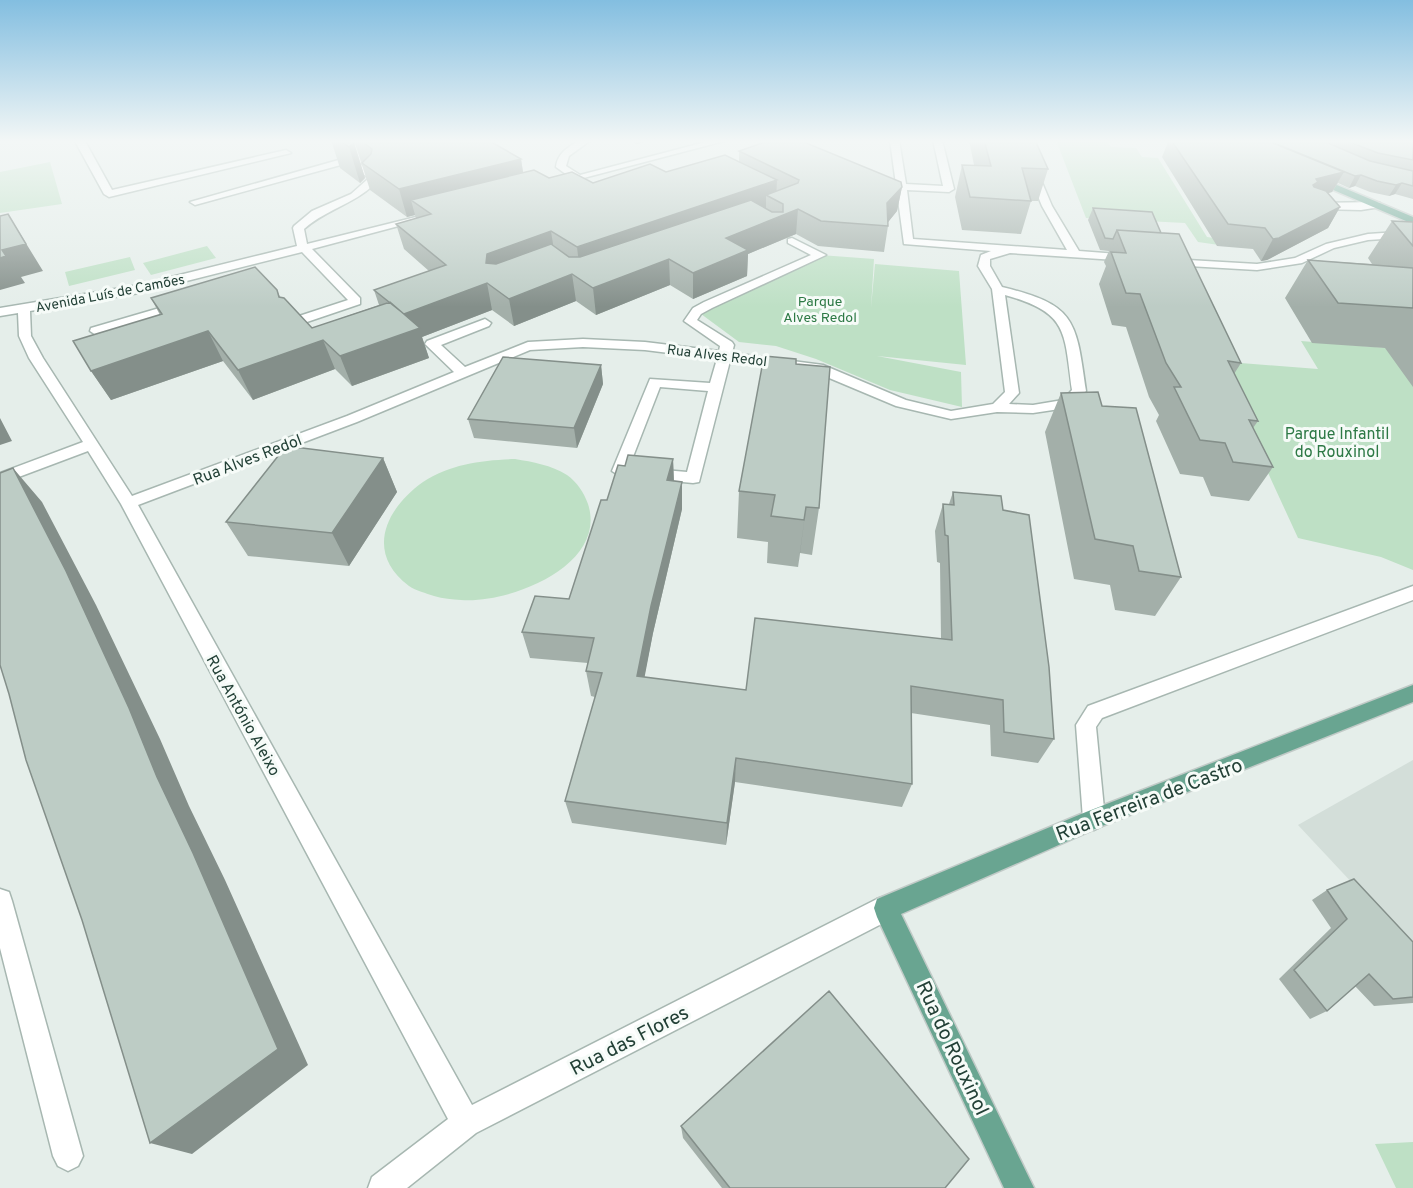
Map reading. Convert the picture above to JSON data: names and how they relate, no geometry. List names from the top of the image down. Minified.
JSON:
{"streets":{"main road":["Rua Ferreira de Castro","Rua do Rouxinol"],"street":["Avenida Luís de Camões","Rua Alves Redol","Rua António Aleixo","Rua das Flores"]},"crossings":[["Avenida Luís de Camões","Rua António Aleixo"],["Rua Alves Redol","Rua António Aleixo"],["Rua António Aleixo","Rua das Flores"],["Rua Ferreira de Castro","Rua das Flores"],["Rua Ferreira de Castro","Rua do Rouxinol"],["Rua das Flores","Rua do Rouxinol"]],"parks":["Parque Alves Redol","Parque Infantil do Rouxinol"]}
